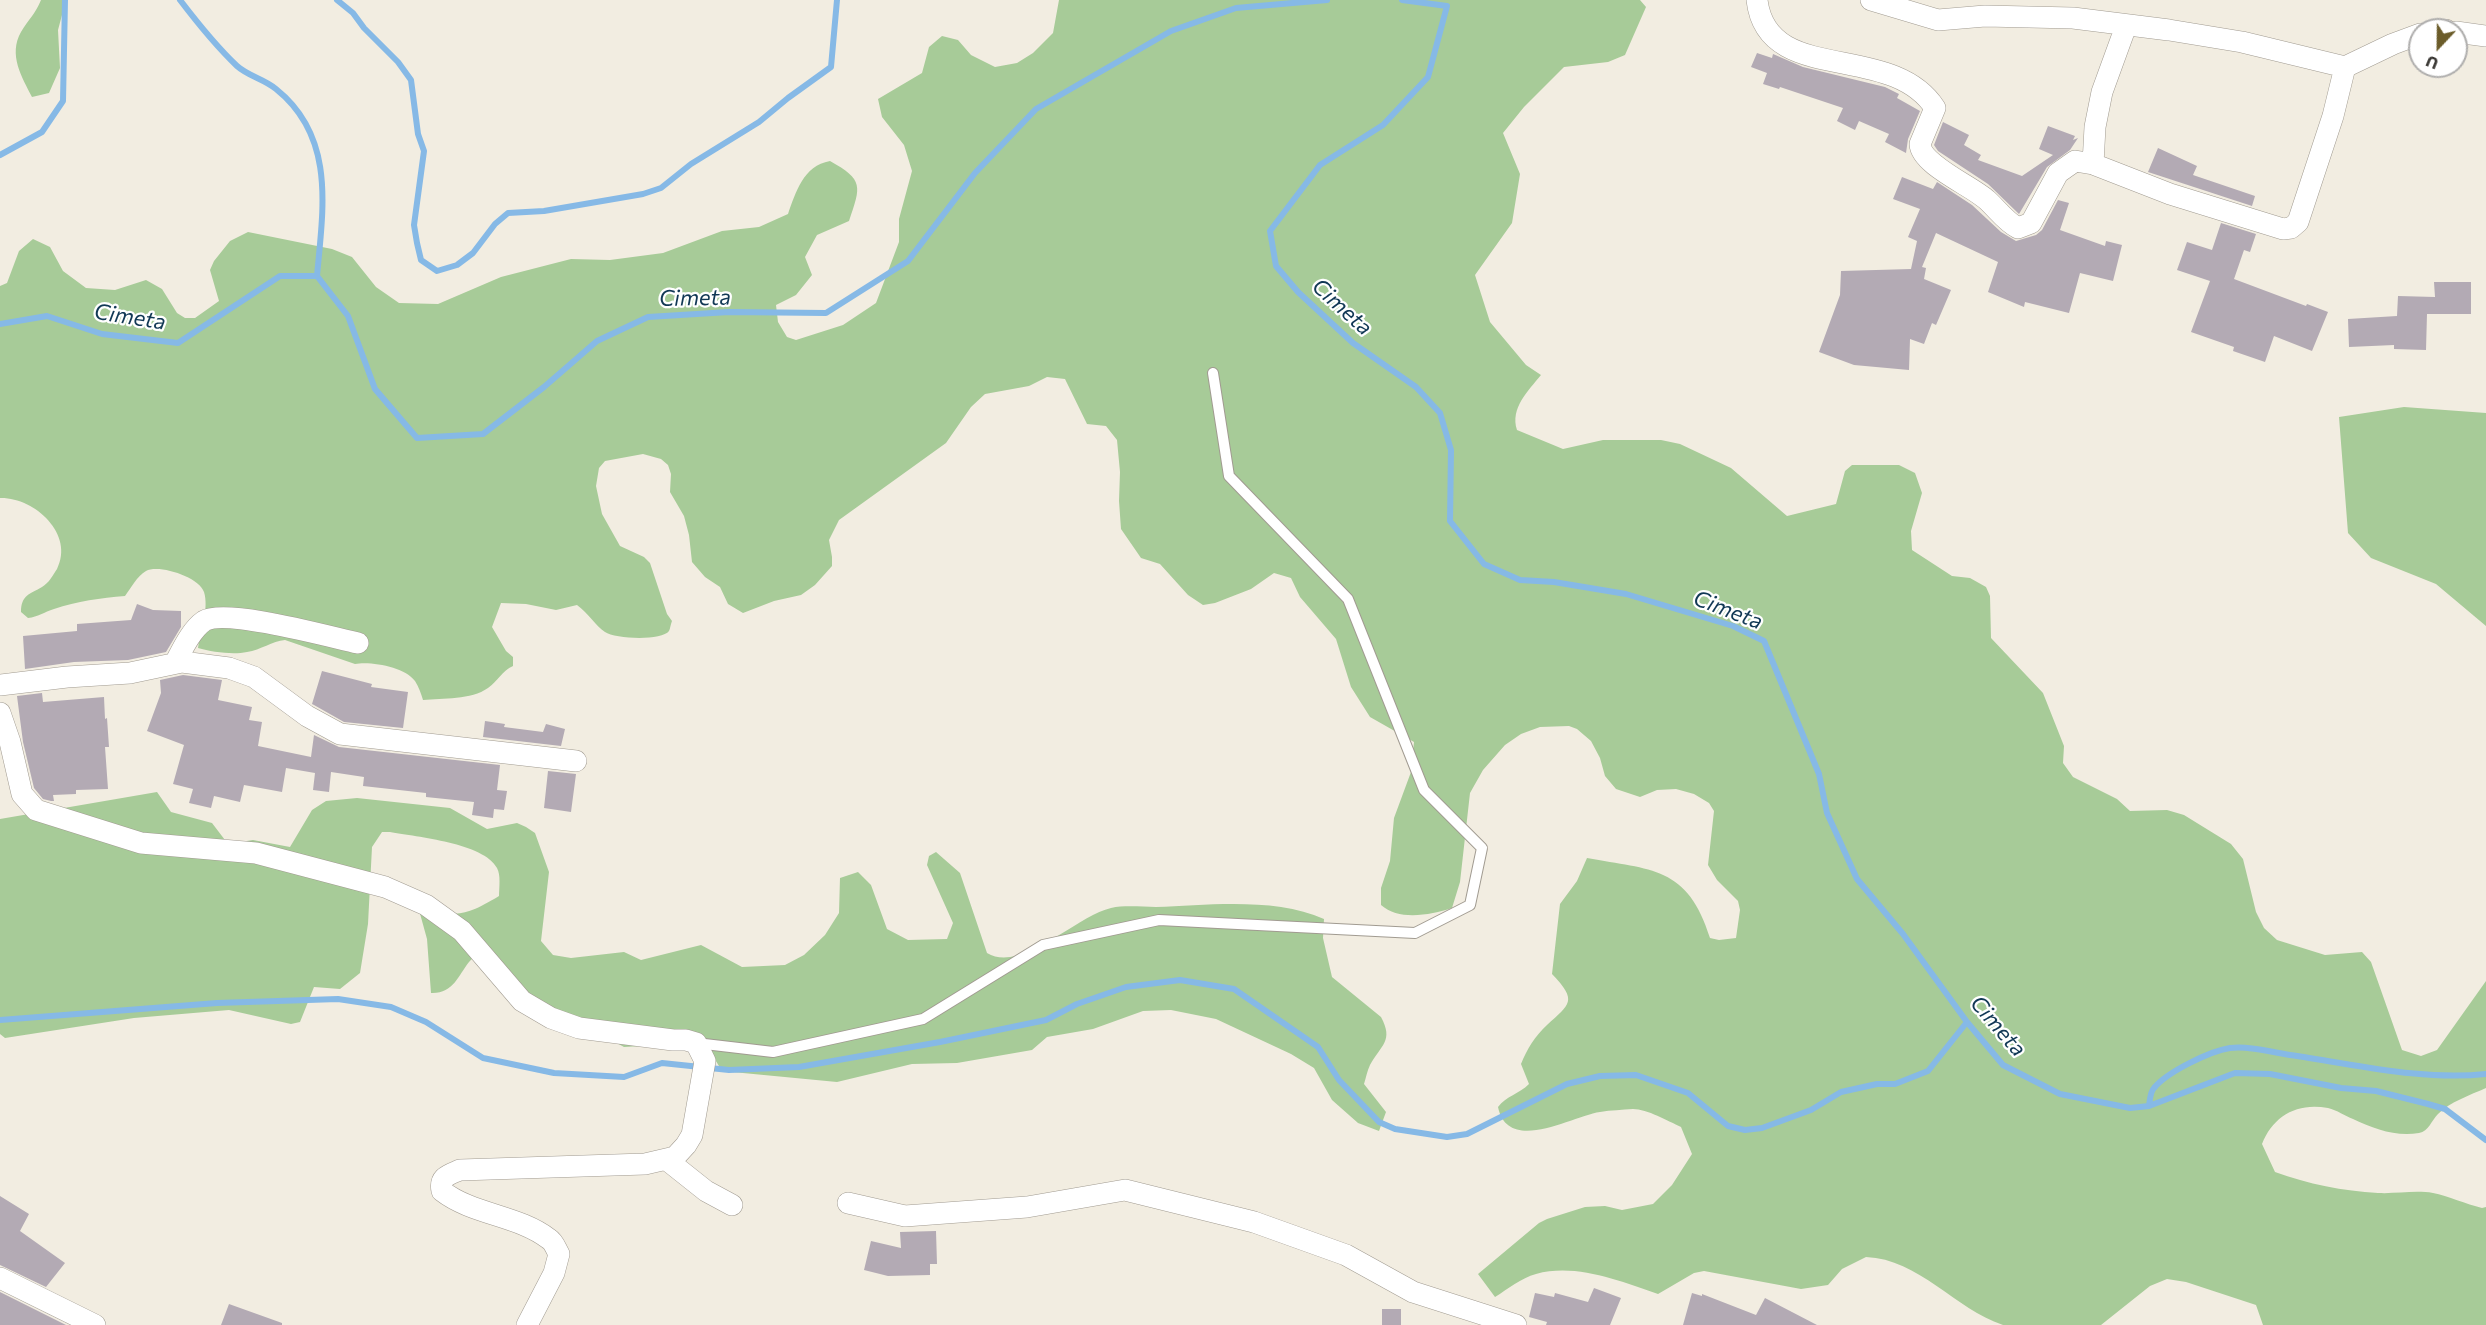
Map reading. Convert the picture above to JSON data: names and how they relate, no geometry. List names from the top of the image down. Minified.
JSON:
{"water":["Cimeta"],"north":"bottom"}
